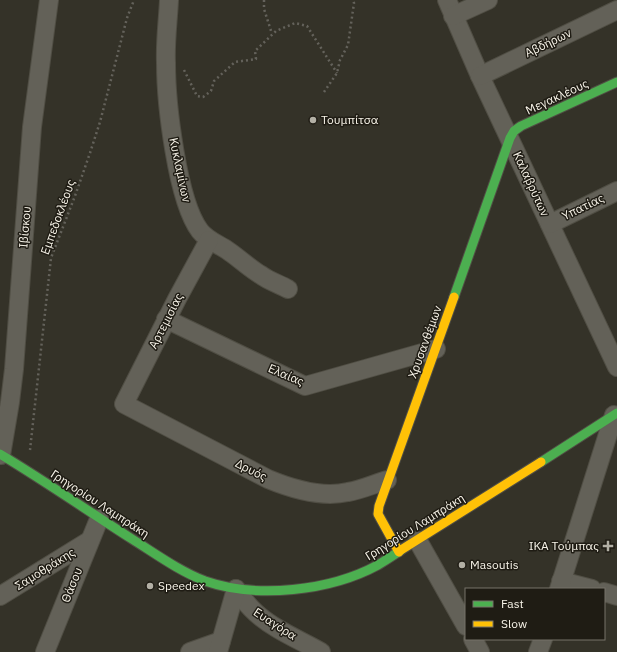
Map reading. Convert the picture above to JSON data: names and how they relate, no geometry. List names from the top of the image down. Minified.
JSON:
{"streets":{"main road":["Μεγακλέους","Χρυσανθέμων","Γρηγορίου Λαμπράκη"],"street":["Αβδήρων","Κυκλαμίνων","Καλαβρύτων","Υπατίας","Ιβίσκου","Αρτεμισίας","Ελαίας","Δρυός","Σαμοθράκης","Θάσου","Ευαγόρα"],"path":["Εμπεδοκλέους"]},"crossings":[["Αβδήρων","Καλαβρύτων"],["Μεγακλέους","Καλαβρύτων"],["Μεγακλέους","Χρυσανθέμων"],["Κυκλαμίνων","Αρτεμισίας"],["Καλαβρύτων","Υπατίας"],["Καλαβρύτων","Χρυσανθέμων"],["Εμπεδοκλέους","Γρηγορίου Λαμπράκη"],["Ιβίσκου","Γρηγορίου Λαμπράκη"],["Αρτεμισίας","Ελαίας"],["Αρτεμισίας","Δρυός"],["Χρυσανθέμων","Ελαίας"],["Χρυσανθέμων","Δρυός"],["Χρυσανθέμων","Γρηγορίου Λαμπράκη"],["Γρηγορίου Λαμπράκη","Θάσου"],["Γρηγορίου Λαμπράκη","Ευαγόρα"],["Σαμοθράκης","Θάσου"]],"places":{"other":["Τουμπίτσα","Masoutis","Speedex"],"health":["ΙΚΑ Τούμπας"]},"legend":["Fast","Slow"]}
